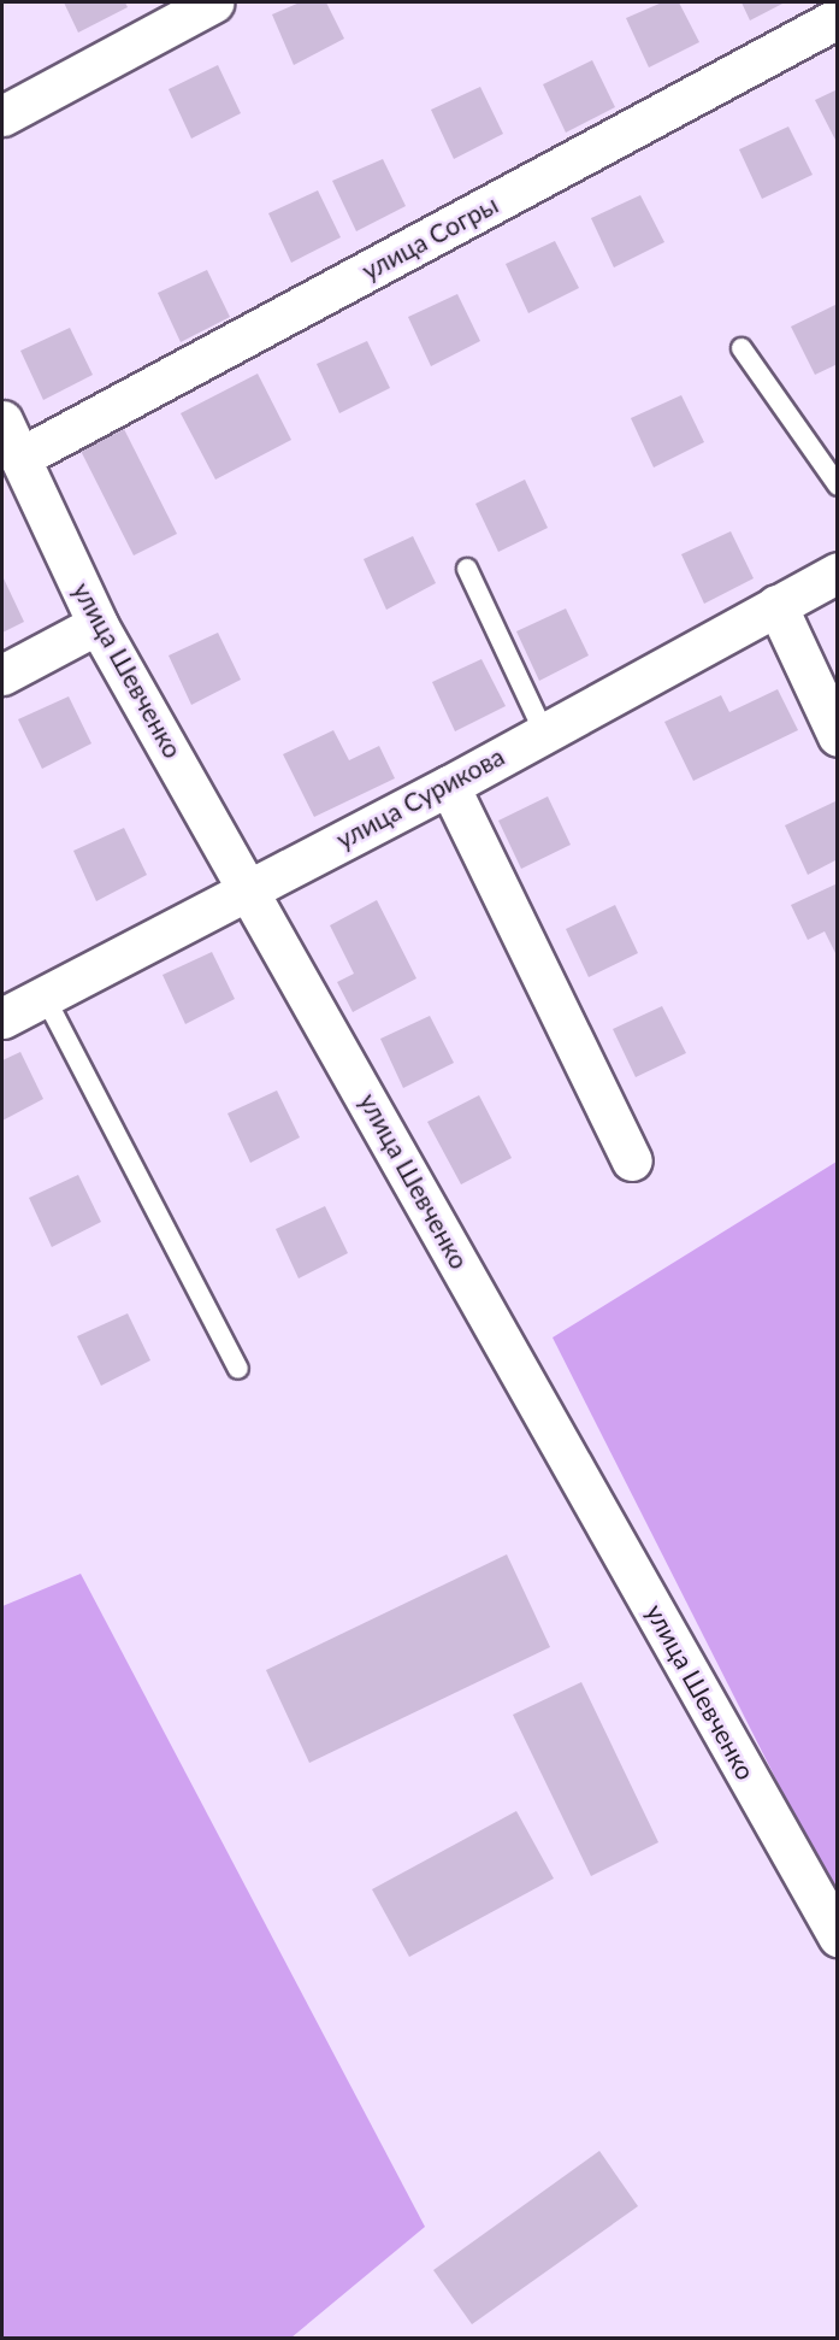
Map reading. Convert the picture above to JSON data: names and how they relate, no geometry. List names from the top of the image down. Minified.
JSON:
{"streets":{"street":["улица Согры","улица Шевченко","улица Сурикова"]},"crossings":[["улица Согры","улица Шевченко"],["улица Шевченко","улица Сурикова"]]}
